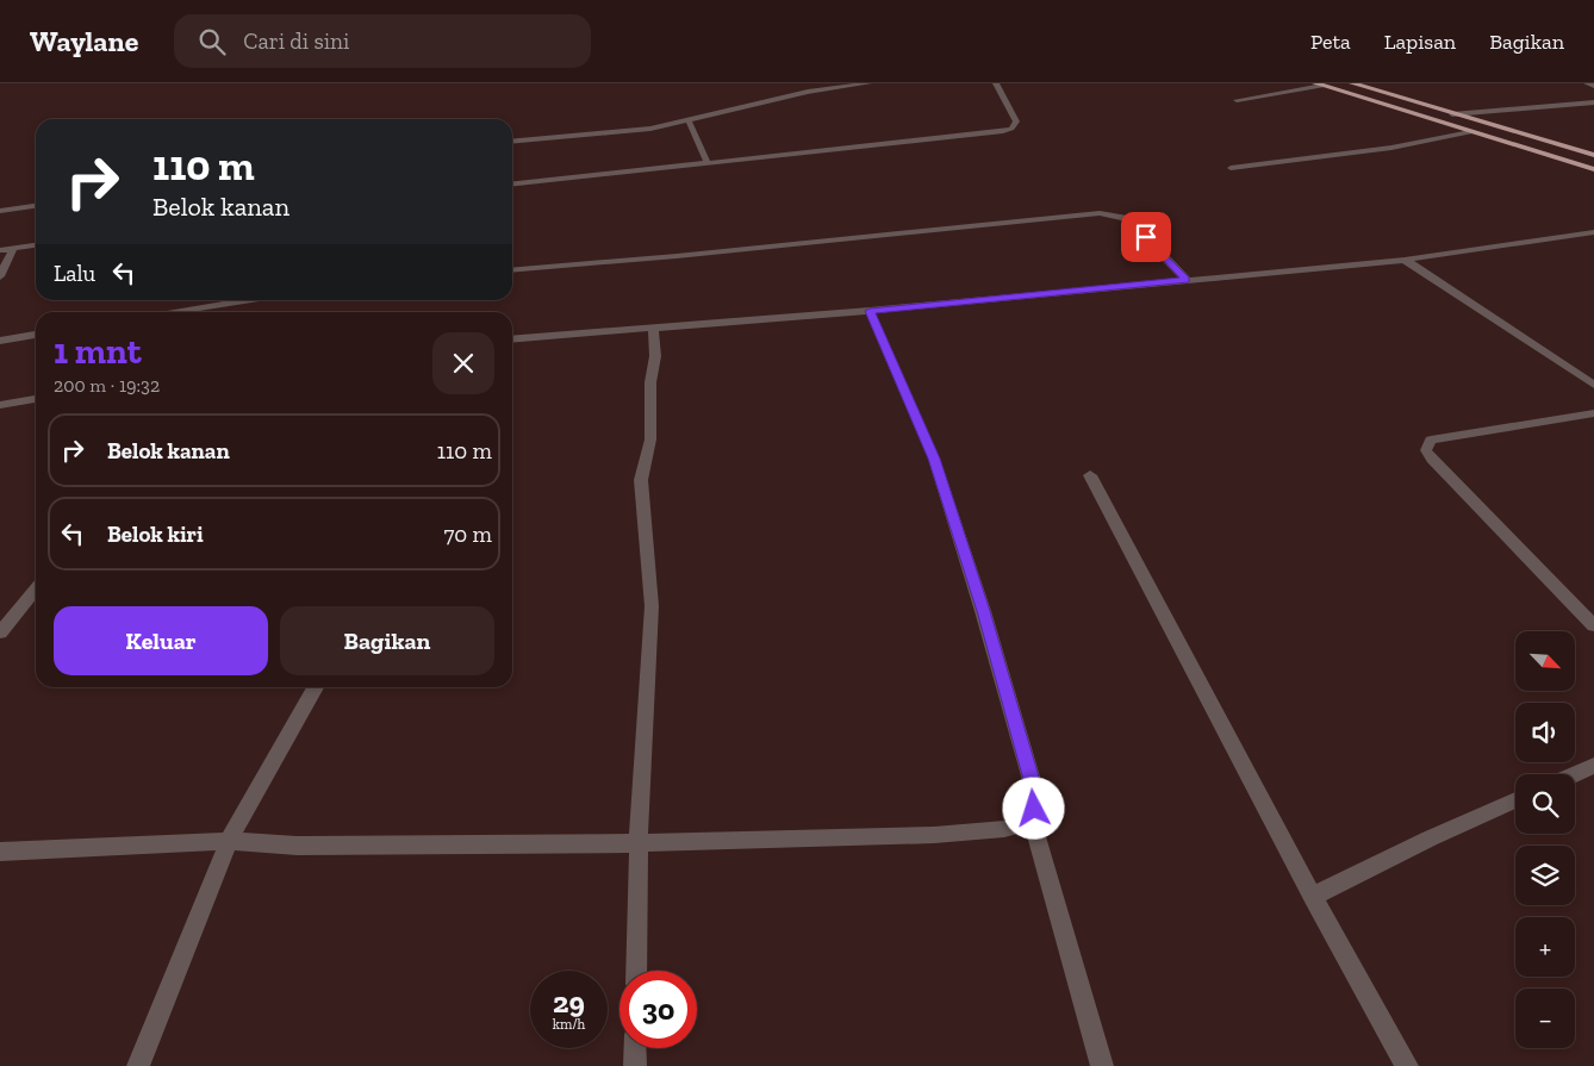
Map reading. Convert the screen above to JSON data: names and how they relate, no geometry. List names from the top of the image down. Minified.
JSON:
{"north":"bottom right","page":{"header":"Waylane","search":"Cari di sini","nav":["Peta","Lapisan","Bagikan"],"turn":["110 m","Belok kanan"],"then":"Lalu","heading":["1 mnt","200 m · 19:32"],"list":[{"name":"Belok kanan","value":"110 m"},{"name":"Belok kiri","value":"70 m"}],"buttons":["Keluar","Bagikan"],"map_buttons":["+","−"],"speed":"29 km/h","limit":"30"}}
